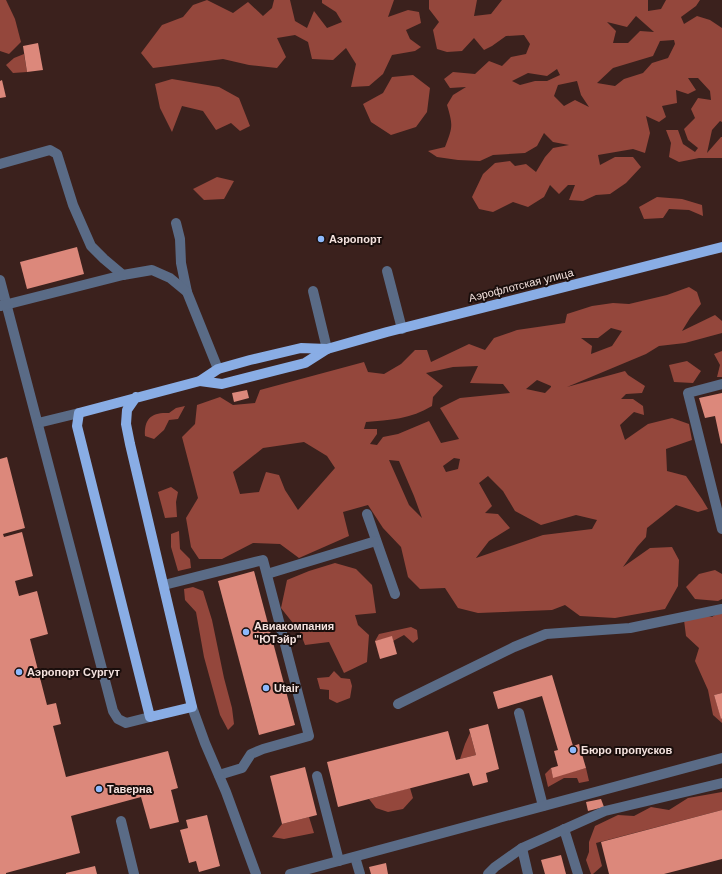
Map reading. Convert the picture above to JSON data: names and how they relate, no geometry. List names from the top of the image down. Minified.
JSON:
{"streets":{"main road":["Аэрофлотская улица"]},"places":["Аэропорт","Авиакомпания \"ЮТэйр\"","Аэропорт Сургут","Utair","Бюро пропусков","Таверна"]}
